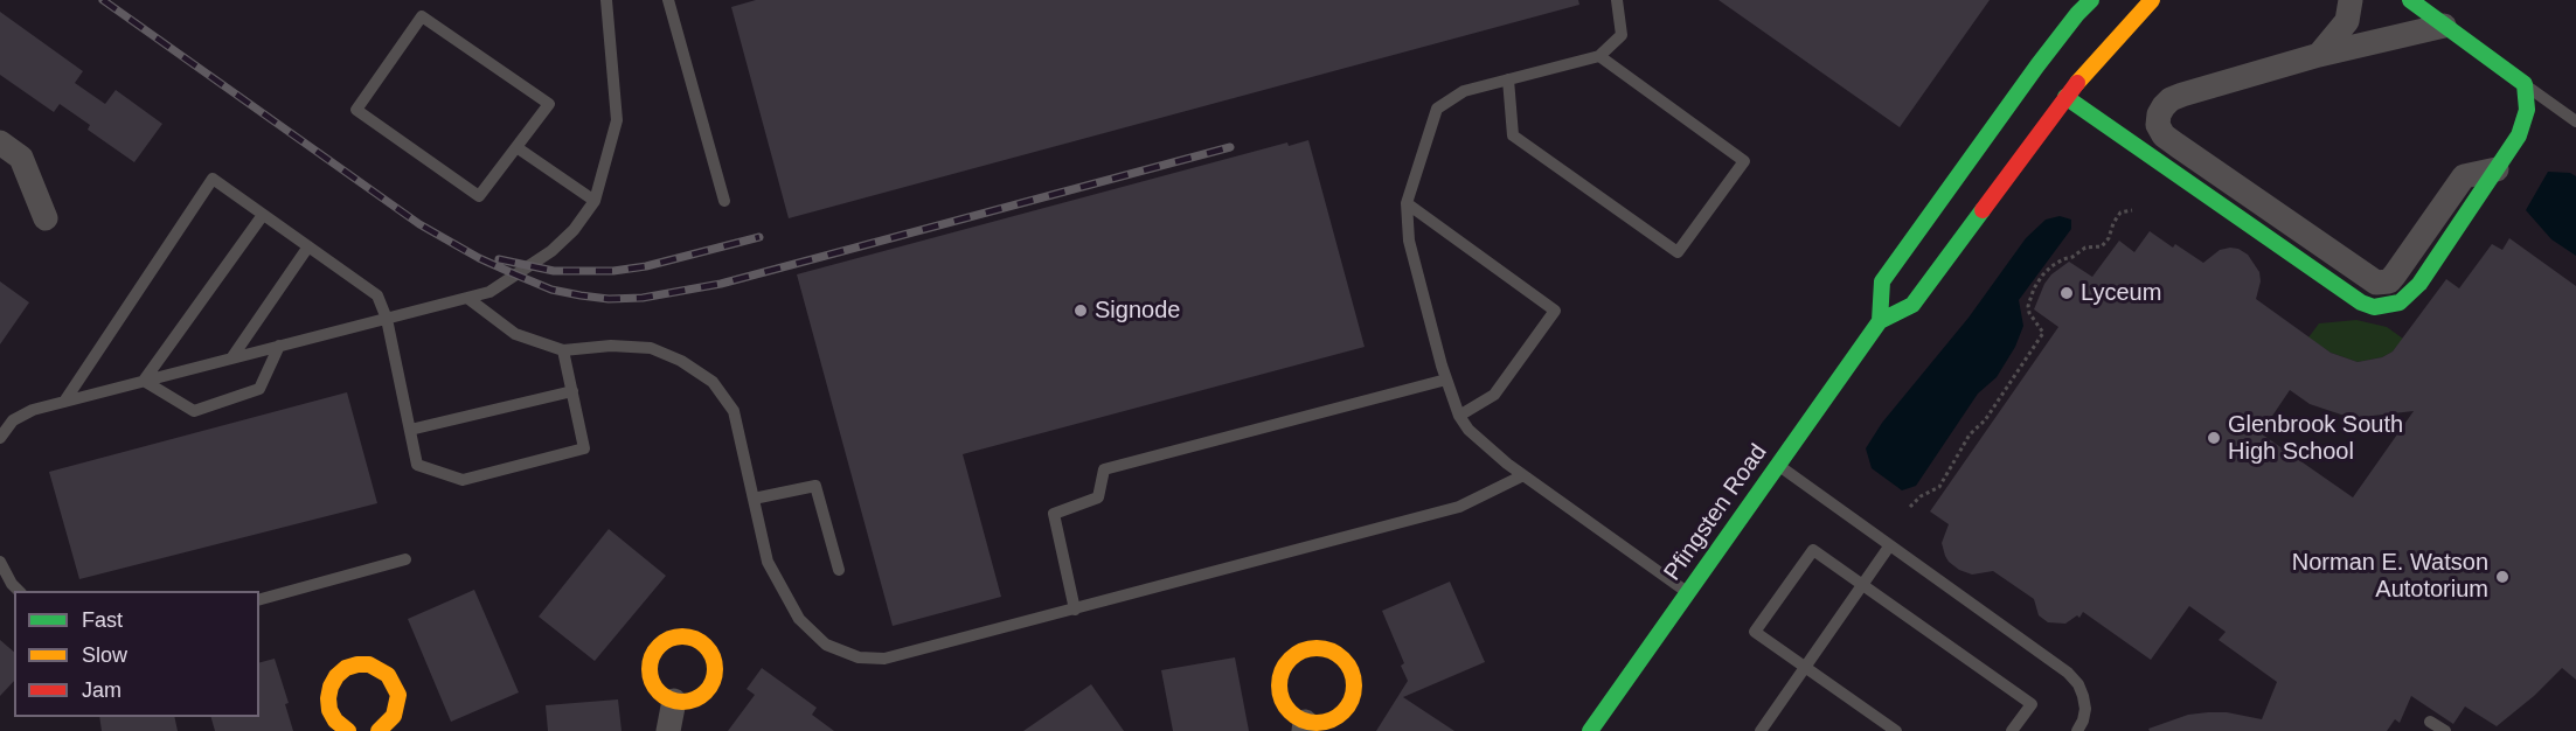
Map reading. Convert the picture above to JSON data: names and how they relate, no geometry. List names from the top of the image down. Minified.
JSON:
{"streets":{"street":["Pfingsten Road"]},"places":["Lyceum","Signode","Glenbrook South High School","Norman E. Watson Autotorium"],"legend":["Fast","Slow","Jam"]}
